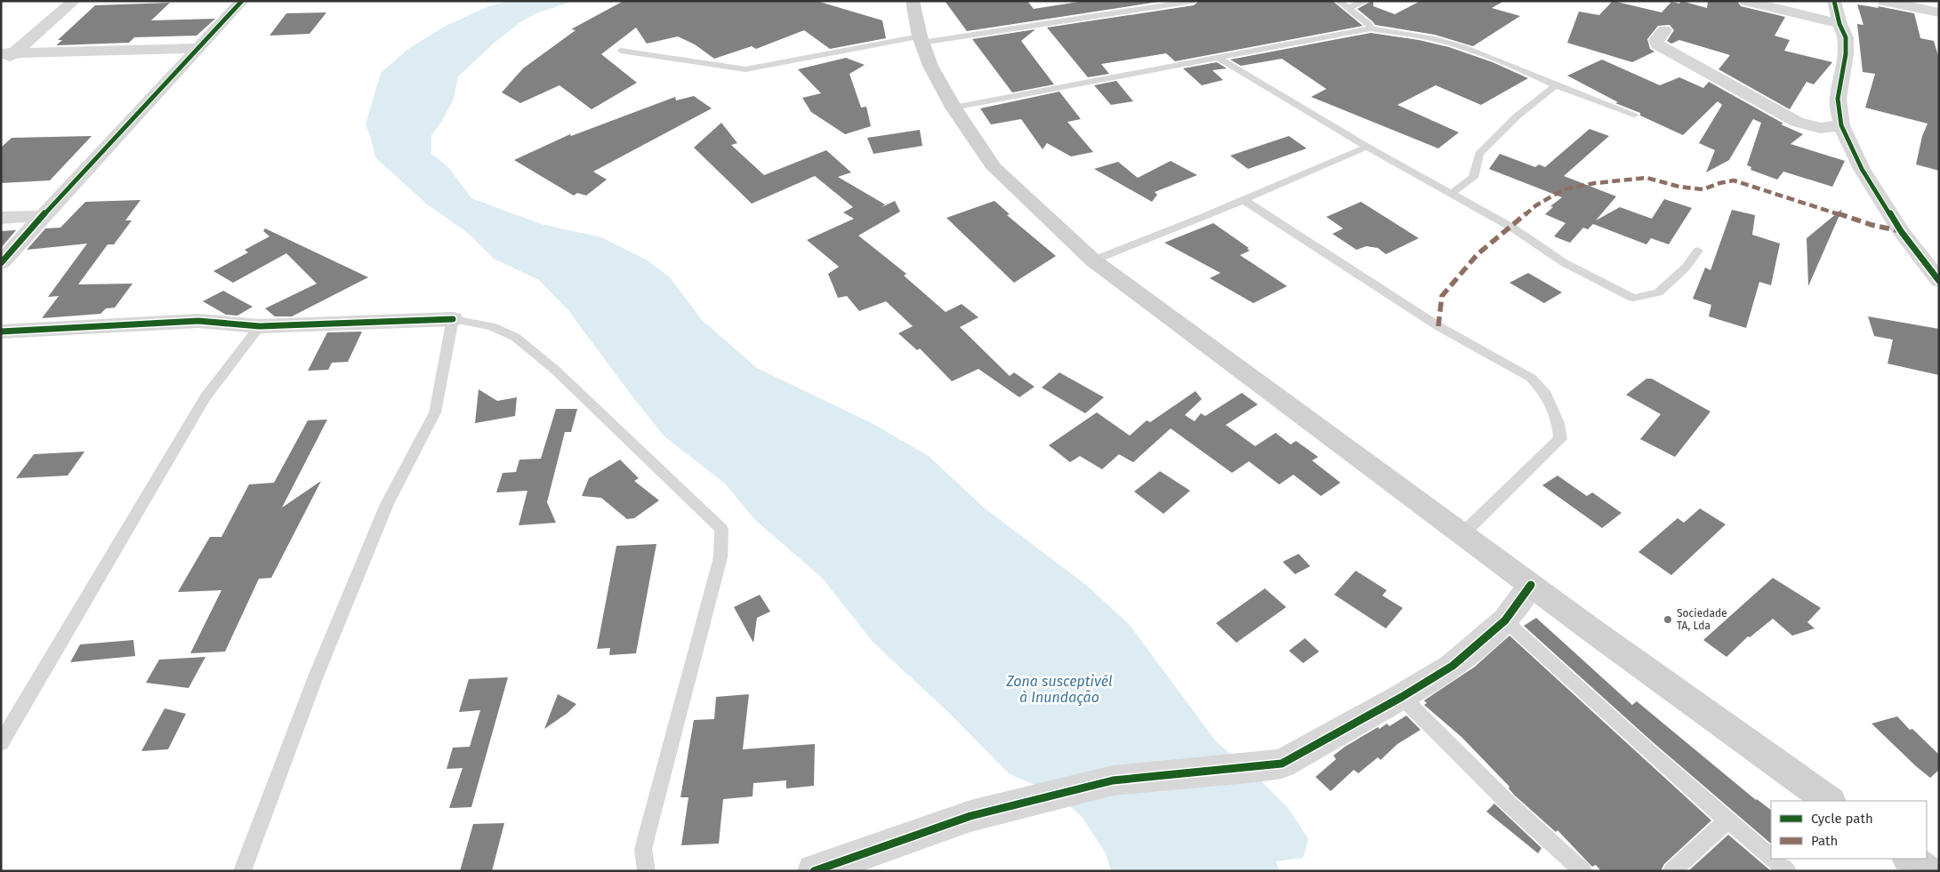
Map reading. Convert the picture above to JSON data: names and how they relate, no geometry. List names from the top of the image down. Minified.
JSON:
{"water":["Zona susceptivél à Inundação"],"places":["Sociedade TA, Lda"],"legend":["Cycle path","Path"]}
